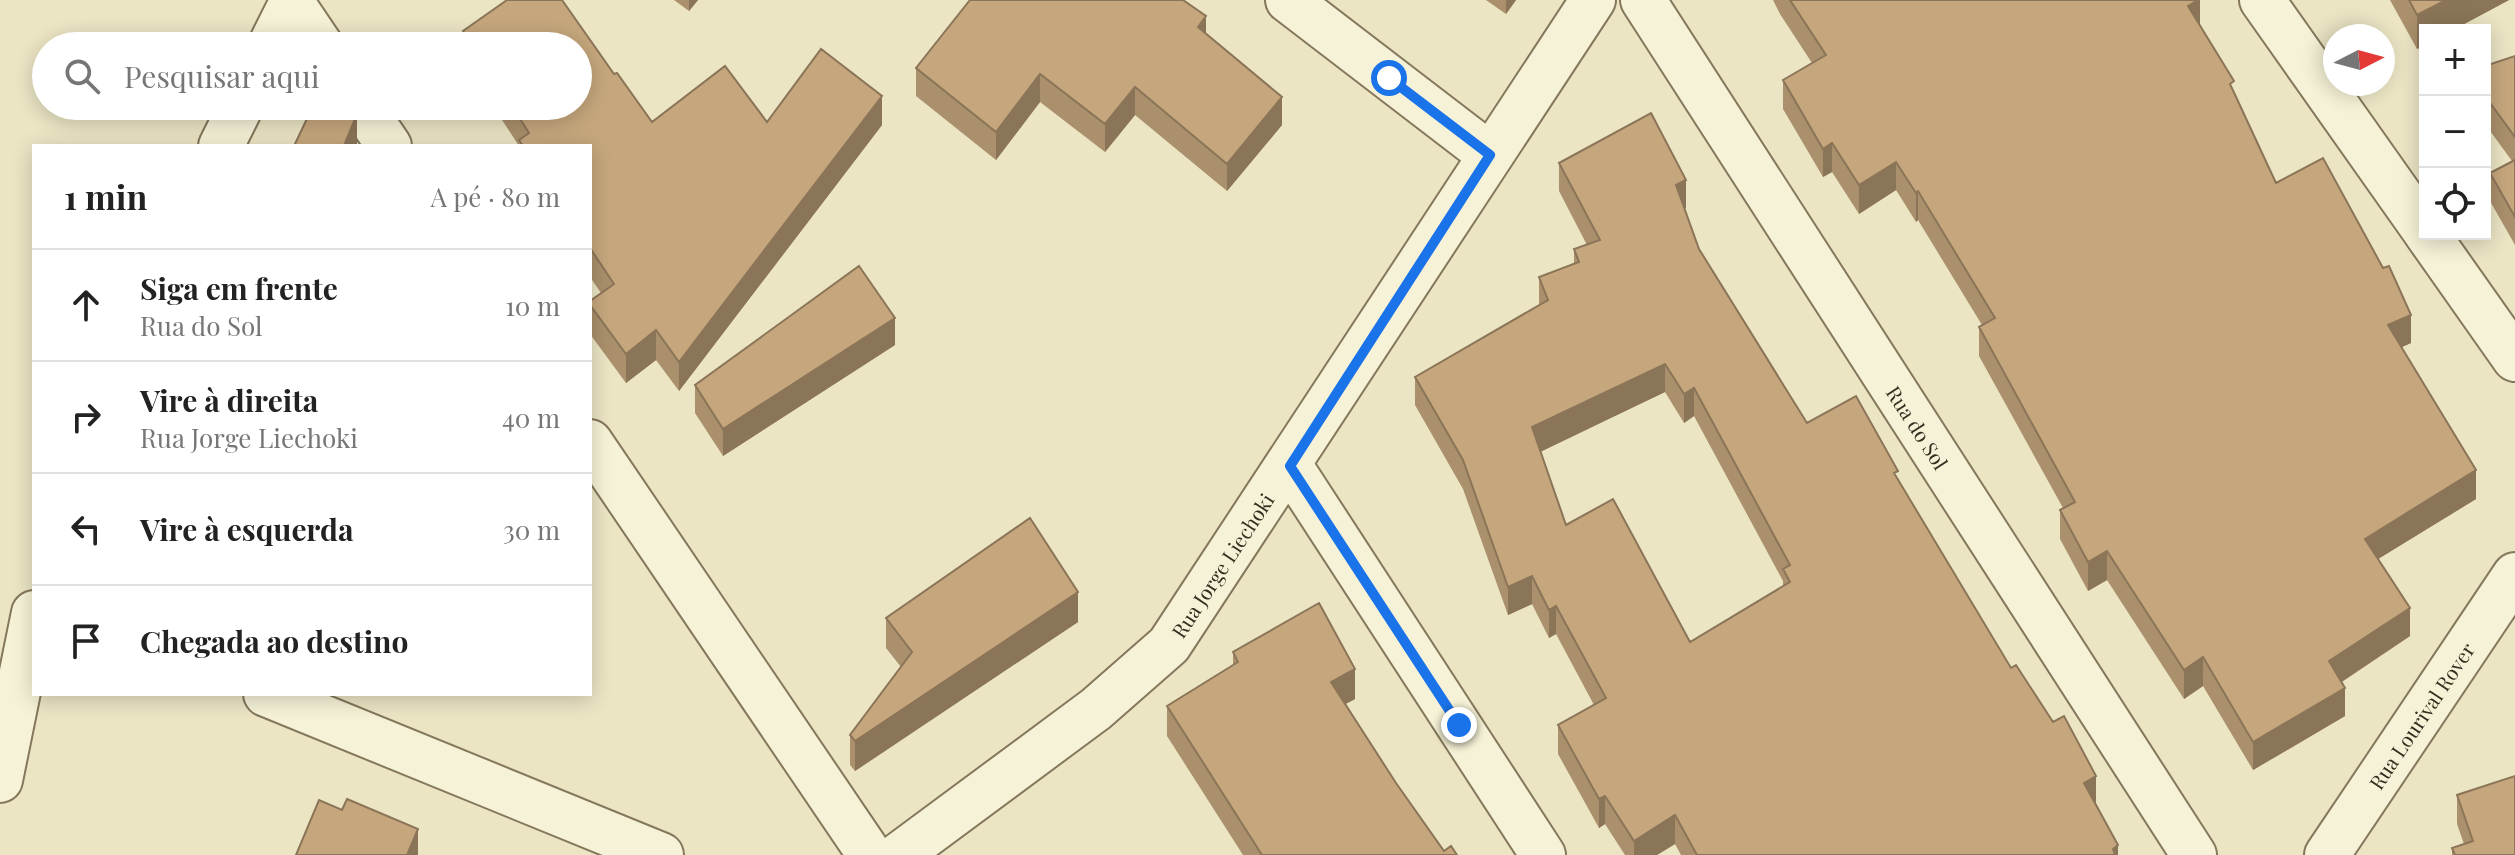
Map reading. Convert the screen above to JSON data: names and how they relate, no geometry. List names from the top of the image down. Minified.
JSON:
{"streets":{"street":["Rua do Sol","Rua Jorge Liechoki","Rua Lourival Rover"]},"north":"right","page":{"map_buttons":["+","−"],"search":"Pesquisar aqui","heading":["1 min","A pé · 80 m"],"list":[["Siga em frente","Rua do Sol","10 m"],["Vire à direita","Rua Jorge Liechoki","40 m"],["Vire à esquerda","30 m"],"Chegada ao destino"]}}
